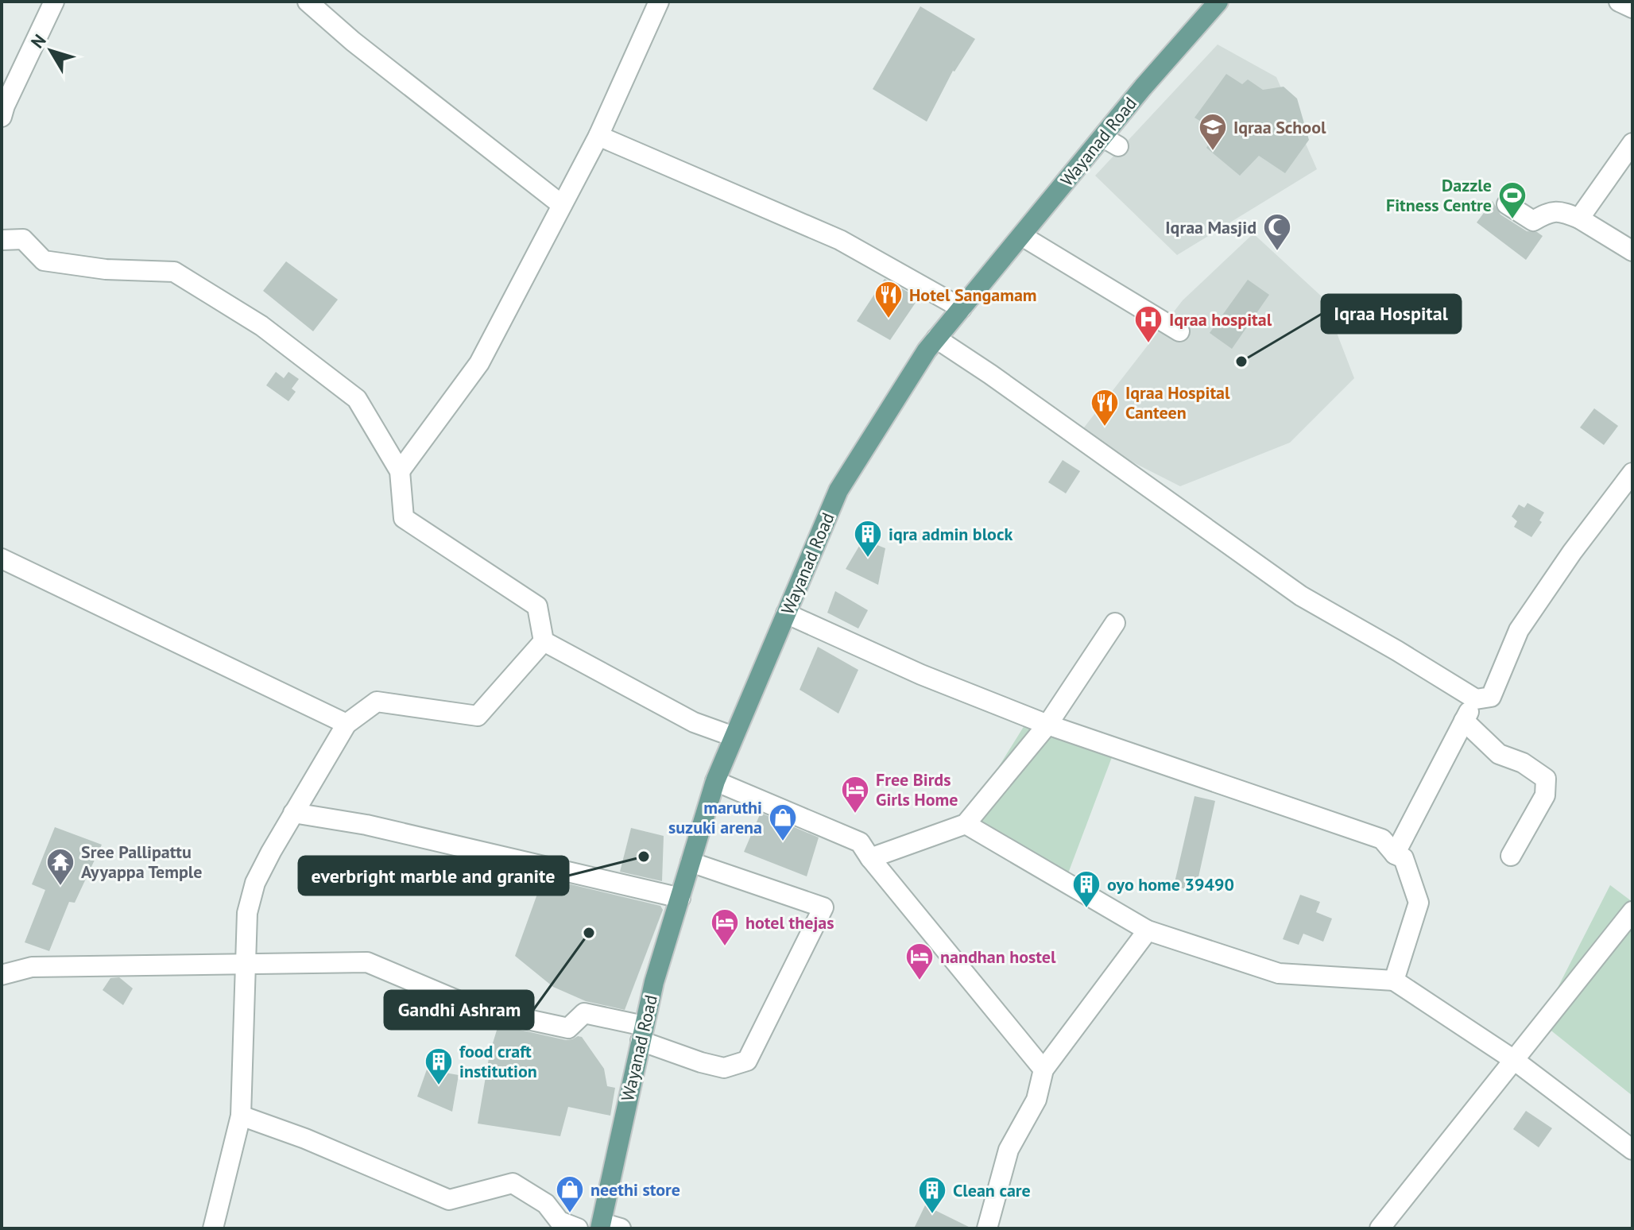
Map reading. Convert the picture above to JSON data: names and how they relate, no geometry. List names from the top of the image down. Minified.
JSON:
{"streets":{"main road":["Wayanad Road"]},"places":{"school or university":["Iqraa School"],"sports":["Dazzle Fitness Centre"],"mosque":["Iqraa Masjid"],"restaurant":["Hotel Sangamam","Iqraa Hospital Canteen"],"hospital":["Iqraa hospital"],"other":["Iqraa Hospital","everbright marble and granite","Gandhi Ashram"],"building":["iqra admin block","oyo home 39490","food craft institution","Clean care"],"hotel":["Free Birds Girls Home","hotel thejas","nandhan hostel"],"shop":["maruthi suzuki arena","neethi store"],"temple":["Sree Pallipattu Ayyappa Temple"]},"north":"top left"}
